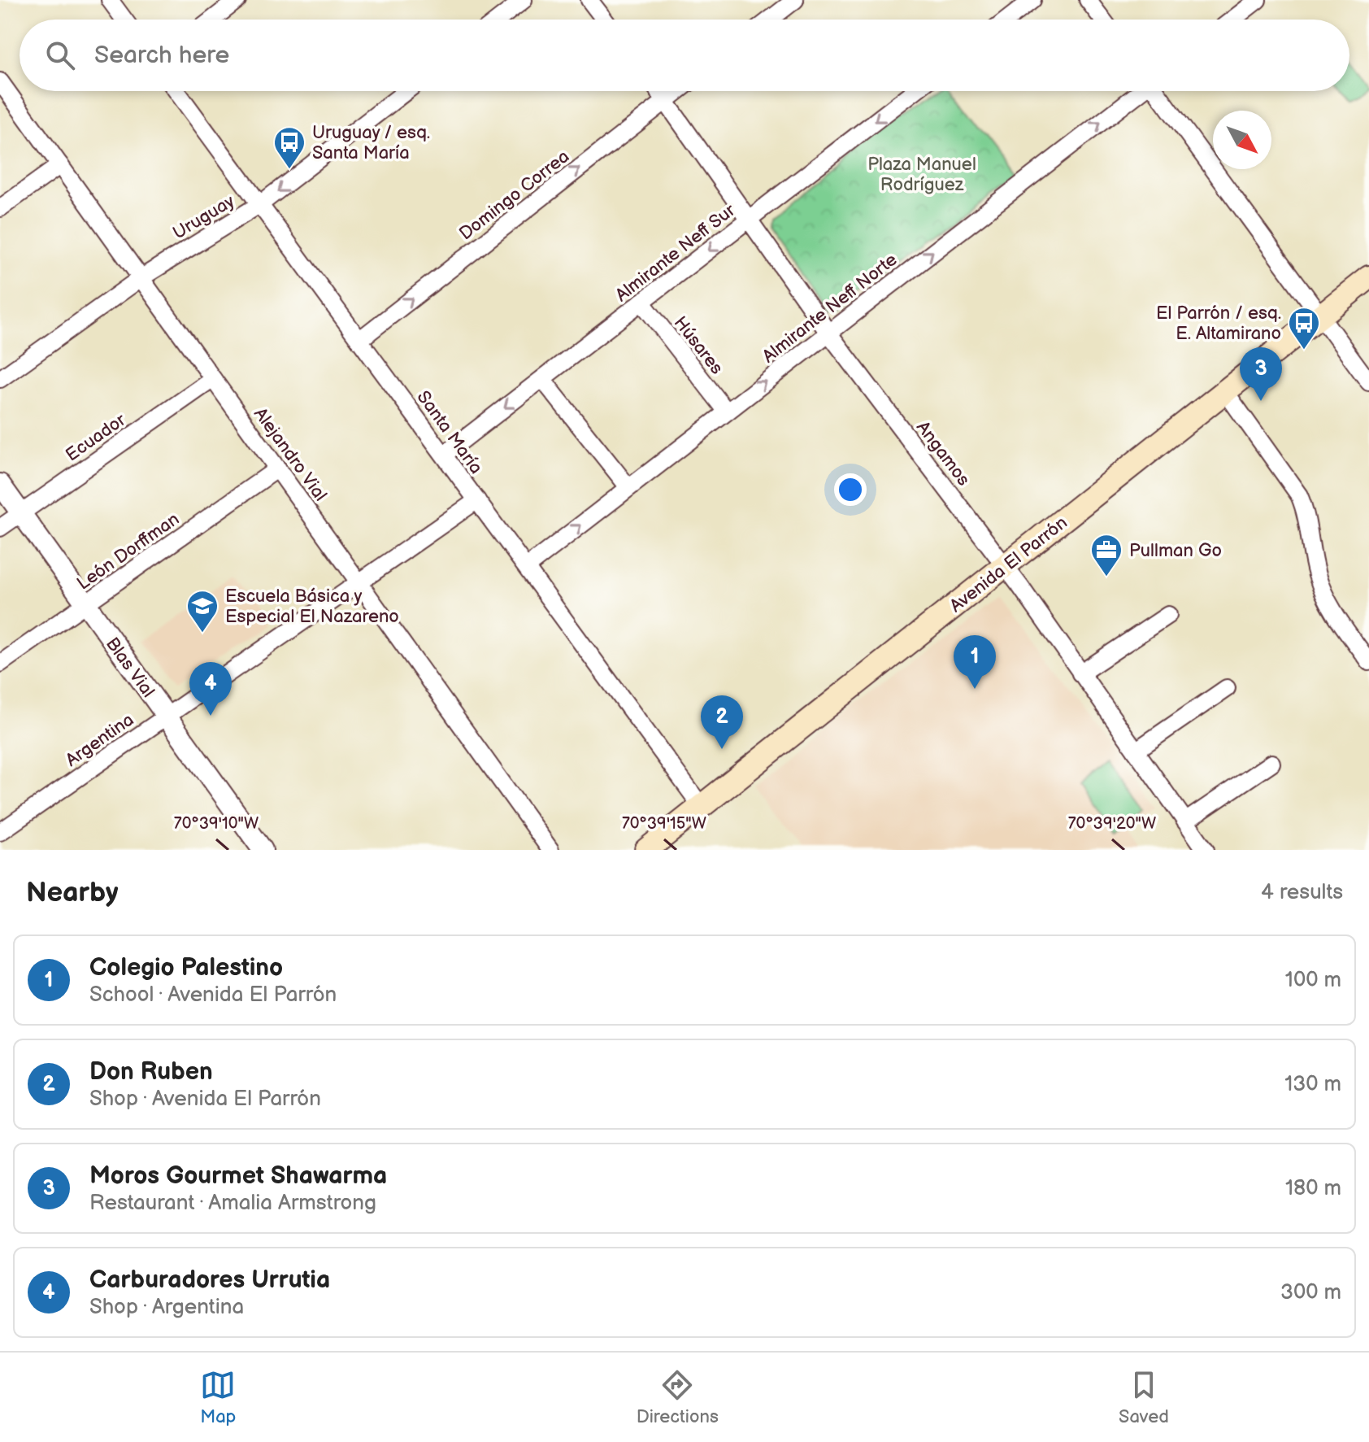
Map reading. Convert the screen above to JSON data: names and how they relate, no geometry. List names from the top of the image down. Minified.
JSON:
{"streets":{"main road":["Avenida El Parrón"],"street":["Domingo Correa","Uruguay","Almirante Neff Sur","Almirante Neff Norte","Húsares","Santa María","Ecuador","Angamos","Alejandro Vial","León Dorffman","Blas Vial","Argentina"]},"crossings":[["Domingo Correa","Santa María"],["Domingo Correa","Angamos"],["Uruguay","Santa María"],["Uruguay","Alejandro Vial"],["Almirante Neff Sur","Húsares"],["Almirante Neff Sur","Santa María"],["Almirante Neff Sur","Angamos"],["Almirante Neff Norte","Húsares"],["Almirante Neff Norte","Santa María"],["Almirante Neff Norte","Angamos"],["Santa María","Avenida El Parrón"],["Santa María","Argentina"],["Ecuador","Alejandro Vial"],["Ecuador","Blas Vial"],["Angamos","Avenida El Parrón"],["Alejandro Vial","León Dorffman"],["Alejandro Vial","Argentina"],["León Dorffman","Blas Vial"],["Blas Vial","Argentina"]],"one_way":["Domingo Correa","Uruguay","Almirante Neff Sur","Almirante Neff Norte"],"parks":["Plaza Manuel Rodríguez"],"places":{"bus stop":["Uruguay / esq. Santa María","El Parrón / esq. E. Altamirano"],"office":["Pullman Go"],"school or university":["Escuela Básica y Especial El Nazareno"]},"north":"bottom right","page":{"search":"Search here","pins":["3","1","4","2"],"heading":["Nearby","4 results"],"list":[{"mark":"1","name":"Colegio Palestino","note":"School · Avenida El Parrón","value":"100 m"},{"mark":"2","name":"Don Ruben","note":"Shop · Avenida El Parrón","value":"130 m"},{"mark":"3","name":"Moros Gourmet Shawarma","note":"Restaurant · Amalia Armstrong","value":"180 m"},{"mark":"4","name":"Carburadores Urrutia","note":"Shop · Argentina","value":"300 m"}],"nav":["Map","Directions","Saved"]},"coordinates":["70°39'10\"W","70°39'15\"W","70°39'20\"W"]}
